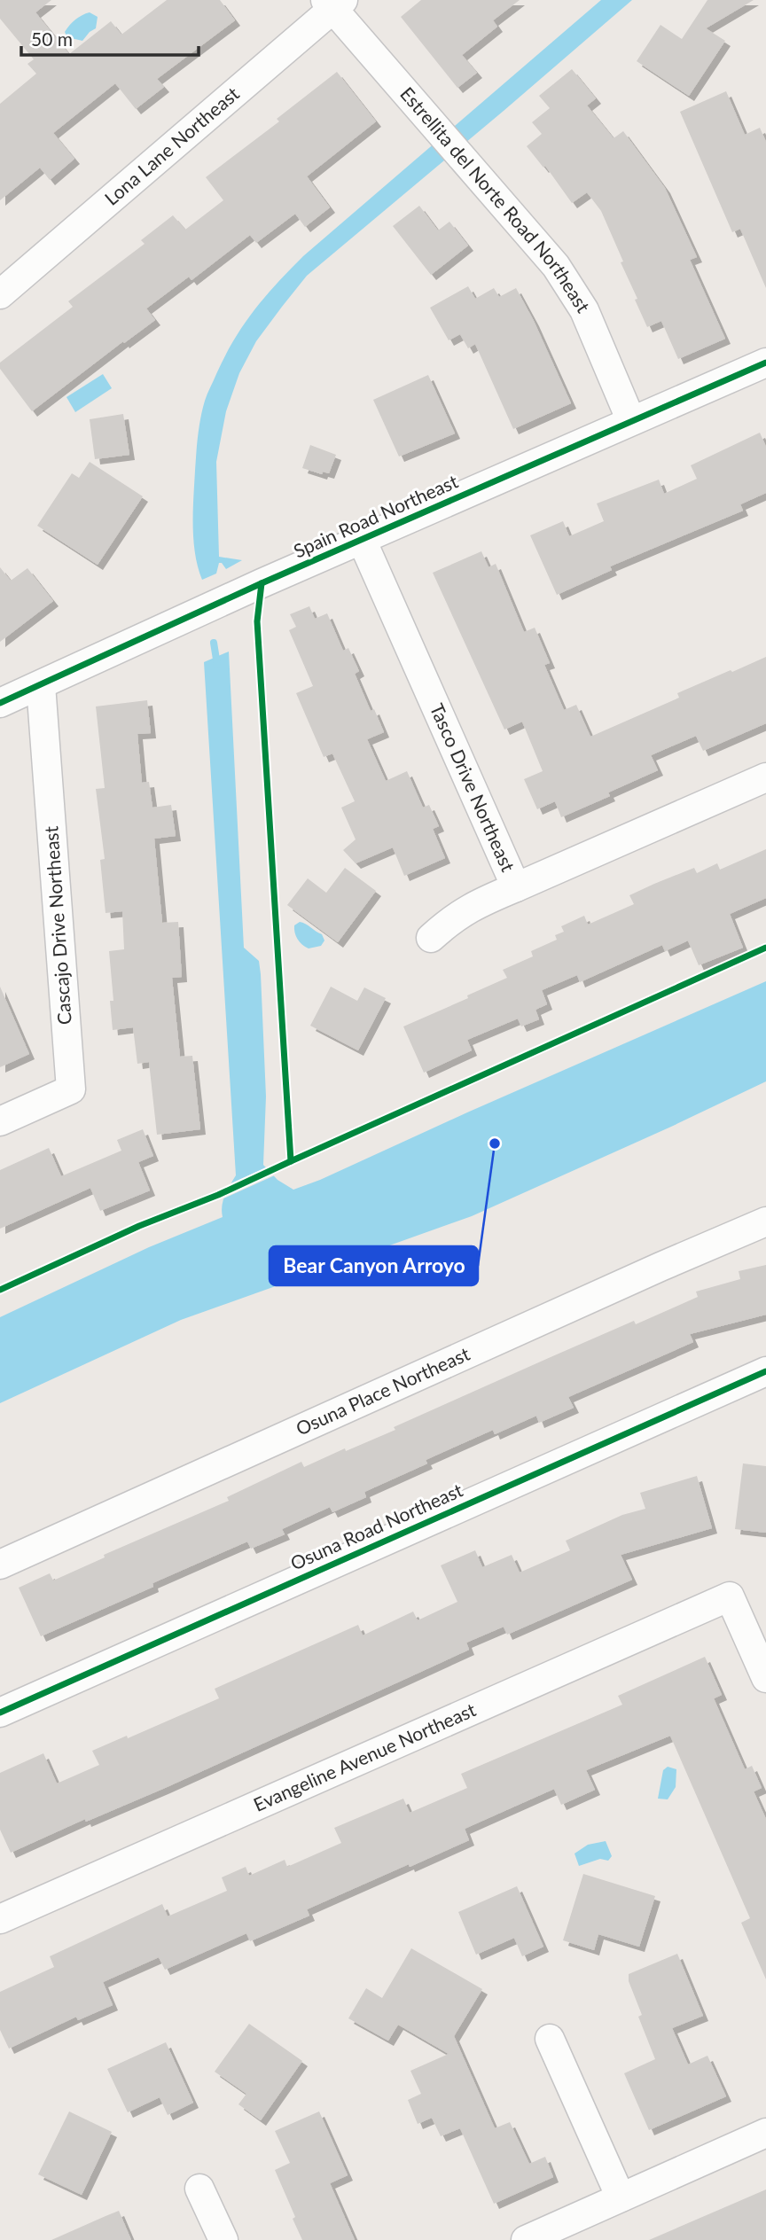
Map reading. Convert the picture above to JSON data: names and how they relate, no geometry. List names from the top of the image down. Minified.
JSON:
{"streets":{"street":["Lona Lane Northeast","Estrellita del Norte Road Northeast","Spain Road Northeast","Tasco Drive Northeast","Cascajo Drive Northeast","Osuna Place Northeast","Osuna Road Northeast","Evangeline Avenue Northeast"]},"crossings":[["Lona Lane Northeast","Estrellita del Norte Road Northeast"],["Estrellita del Norte Road Northeast","Spain Road Northeast"],["Spain Road Northeast","Tasco Drive Northeast"],["Spain Road Northeast","Cascajo Drive Northeast"]],"places":["Bear Canyon Arroyo"],"scale_bar":"50 m"}
